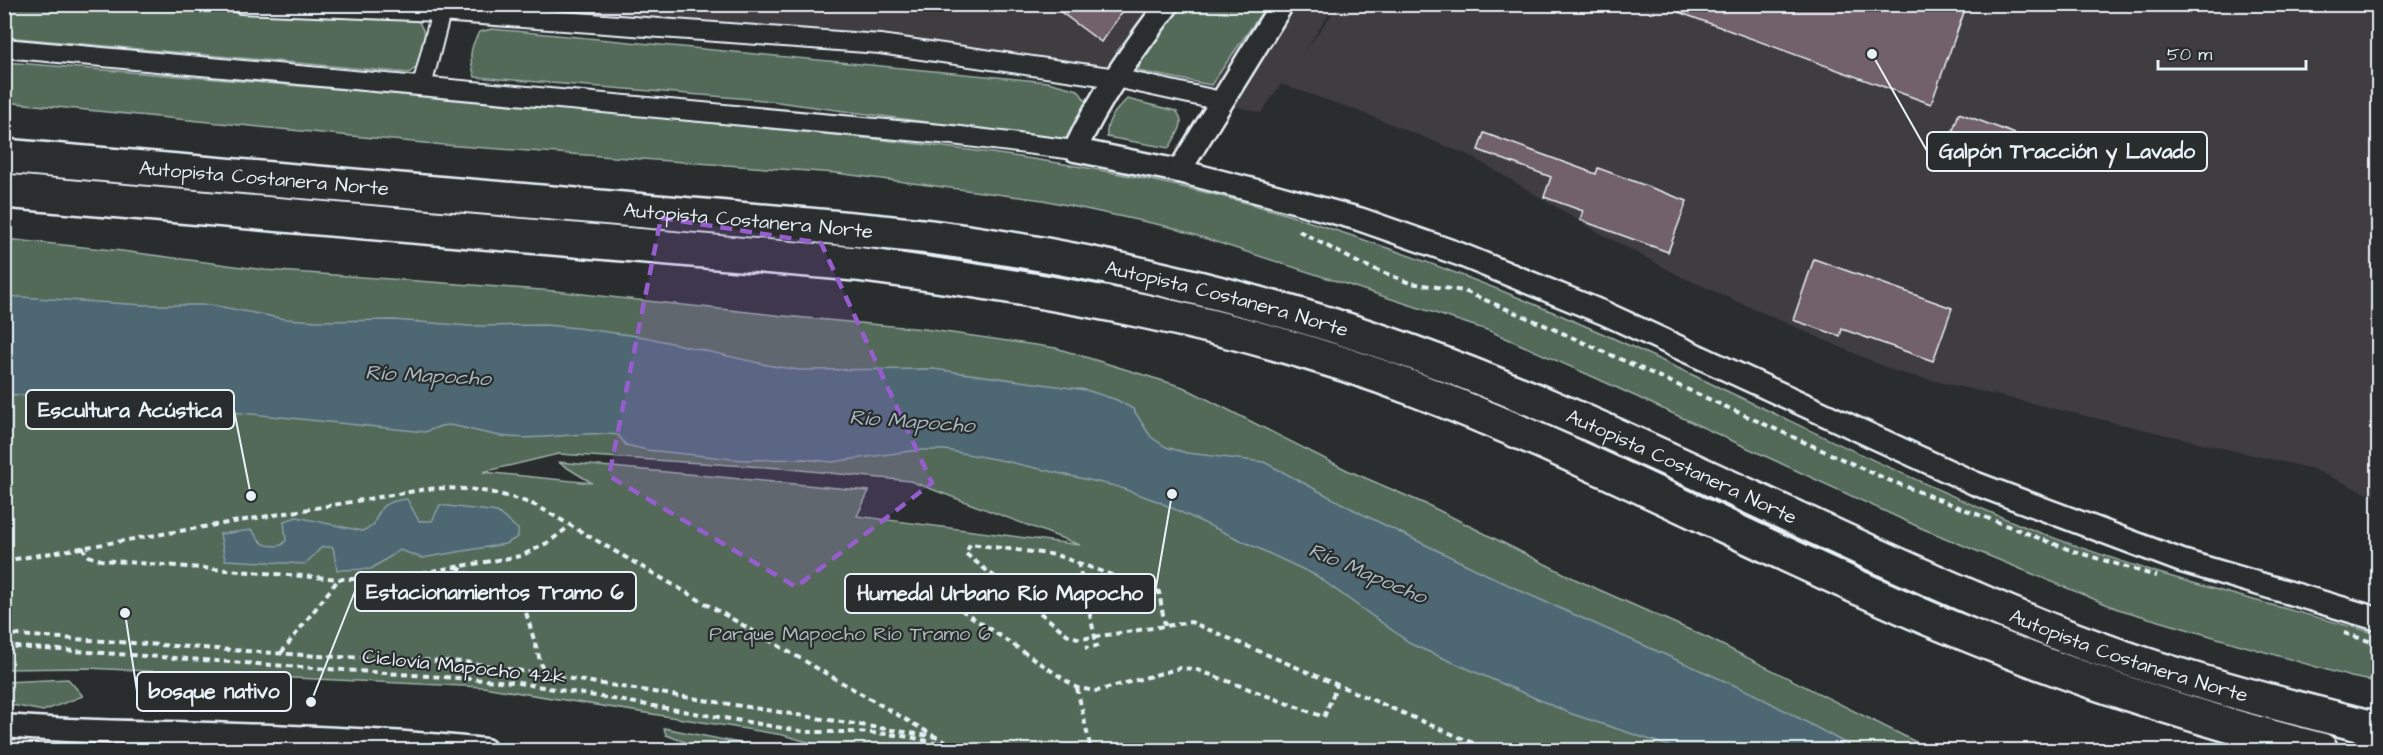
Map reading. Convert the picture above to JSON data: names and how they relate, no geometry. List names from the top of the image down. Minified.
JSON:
{"streets":{"highway":["Autopista Costanera Norte"],"path":["Ciclovía Mapocho 42k"]},"water":["Río Mapocho"],"parks":["Parque Mapocho Río Tramo 6"],"places":["Galpón Tracción y Lavado","Humedal Urbano Río Mapocho","Escultura Acústica","bosque nativo","Estacionamientos Tramo 6"],"scale_bar":"50 m"}
